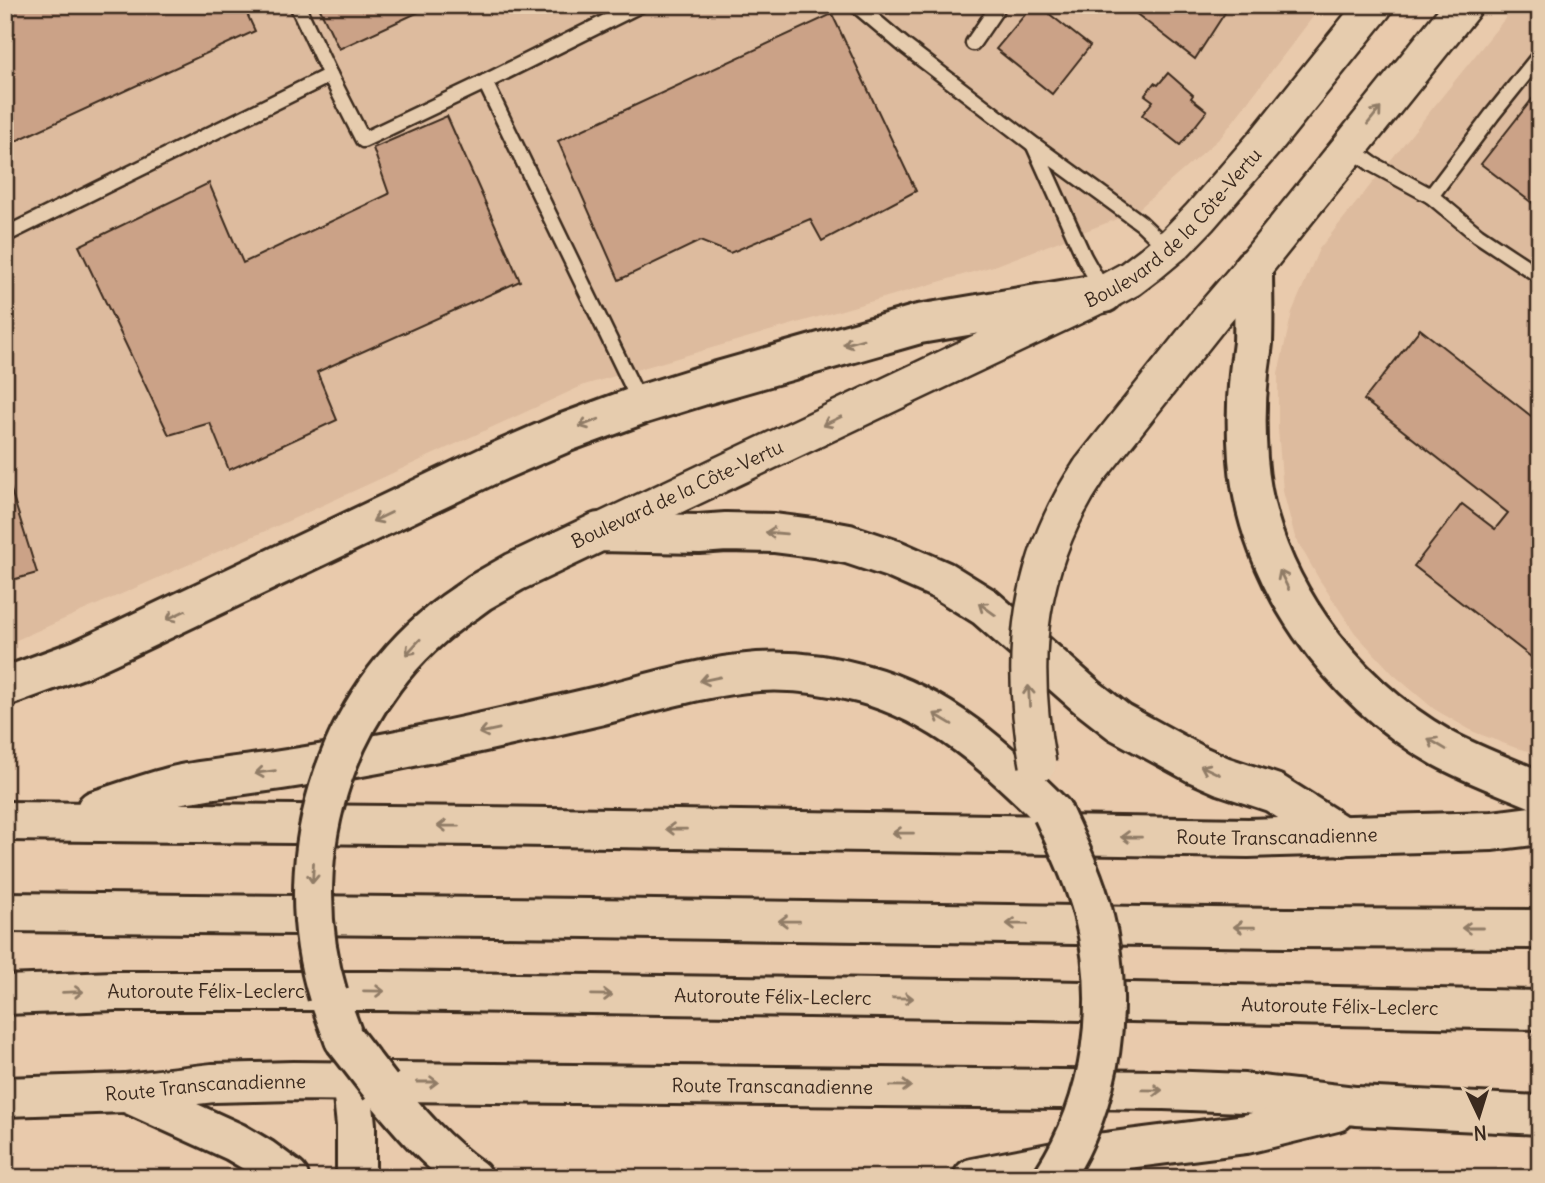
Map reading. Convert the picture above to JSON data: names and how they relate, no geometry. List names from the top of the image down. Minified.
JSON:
{"streets":{"main road":["Boulevard de la Côte-Vertu","Route Transcanadienne","Autoroute Félix-Leclerc"]},"one_way":["Boulevard de la Côte-Vertu"],"north":"bottom"}
